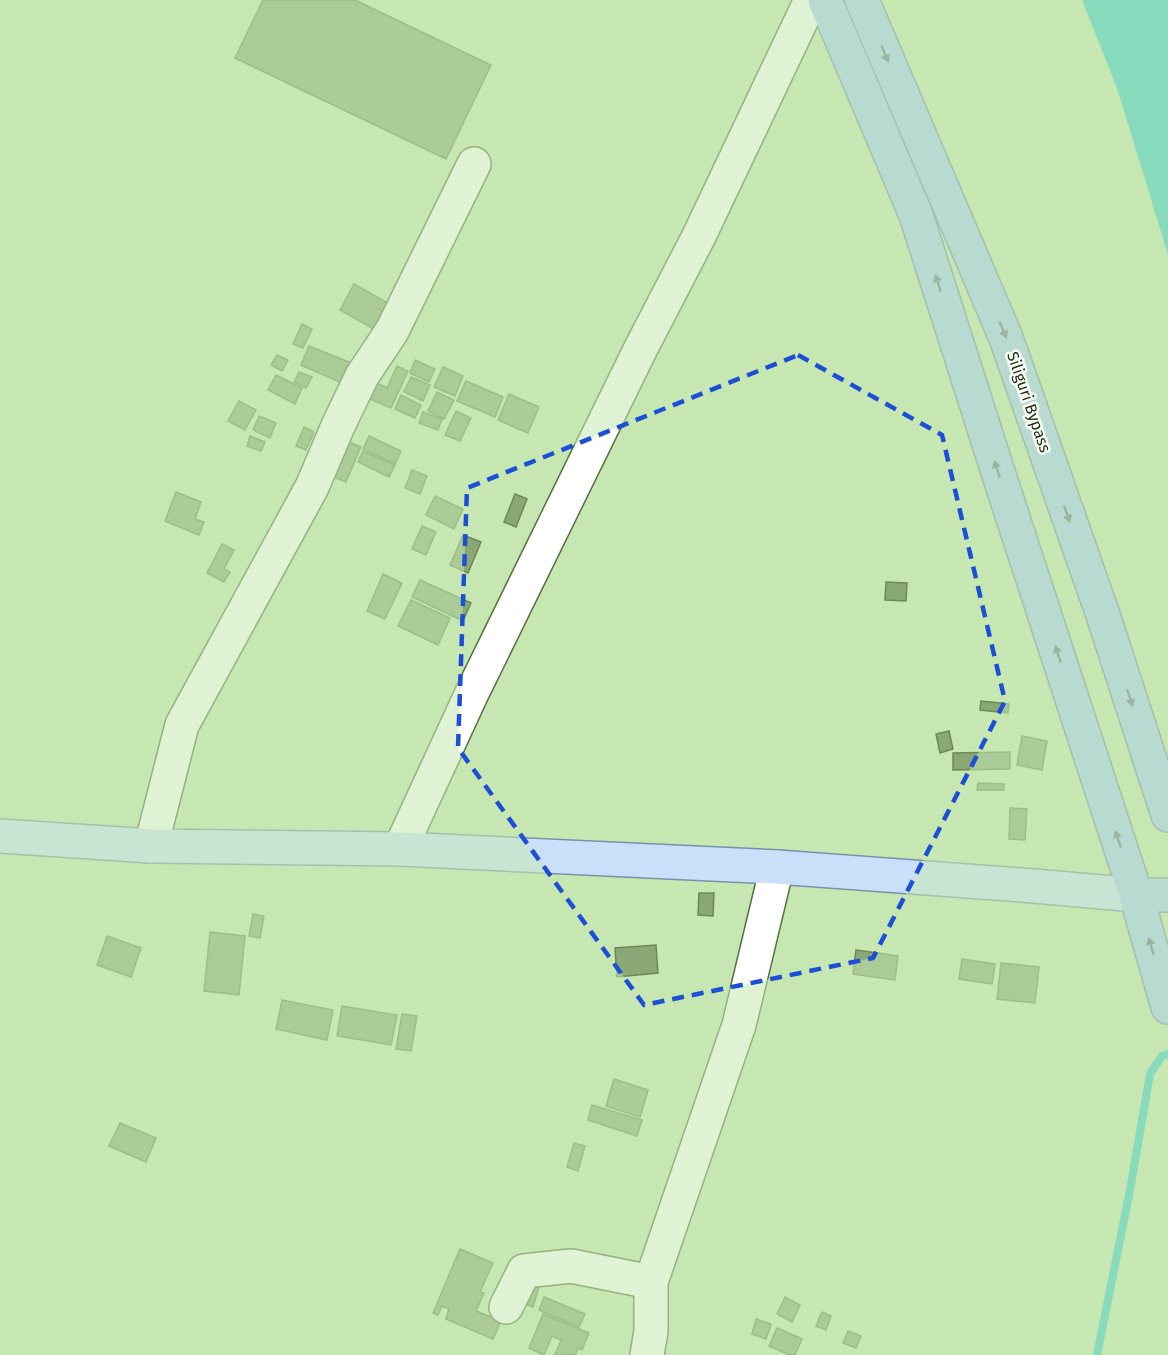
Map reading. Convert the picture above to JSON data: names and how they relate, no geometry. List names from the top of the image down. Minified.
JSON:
{"streets":{"highway":["Siliguri Bypass"]}}
